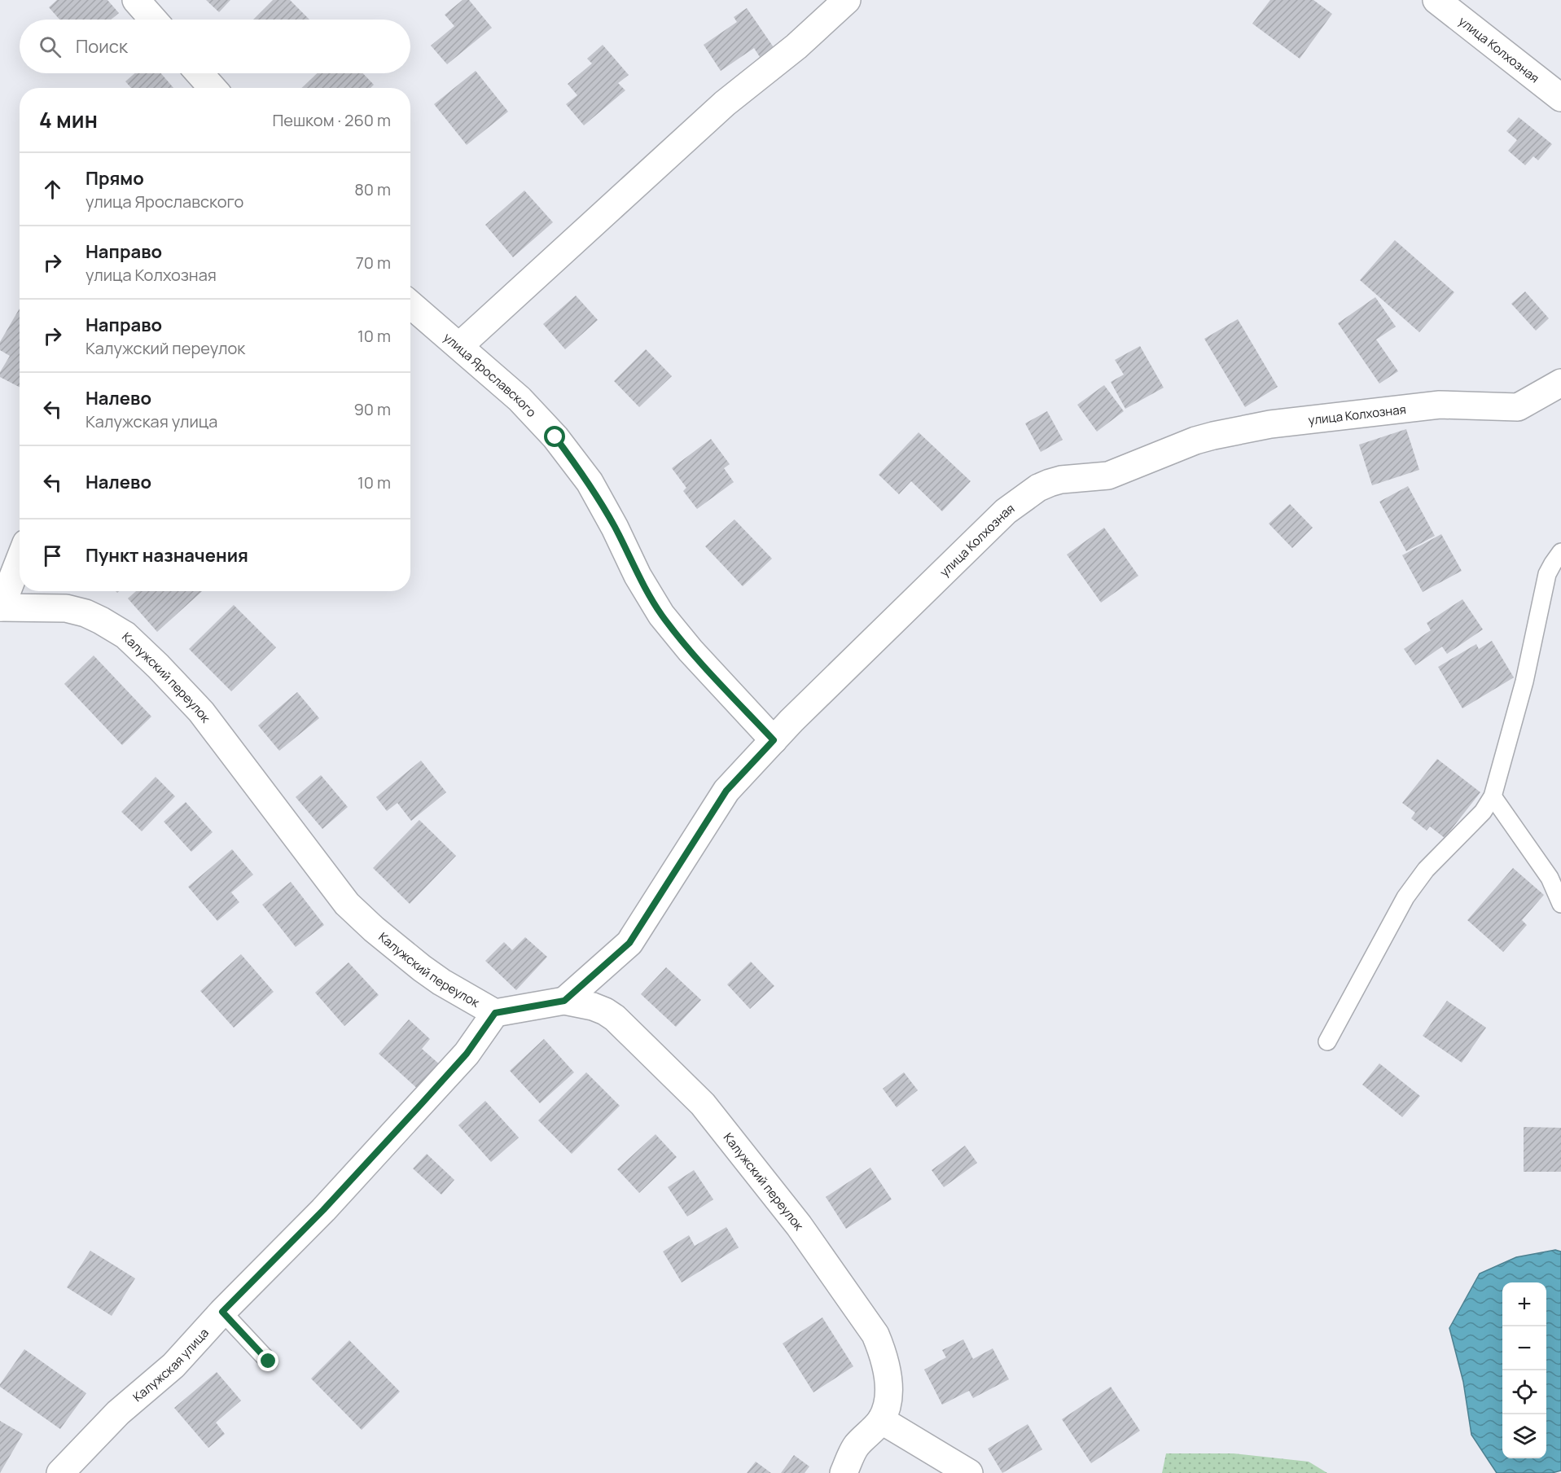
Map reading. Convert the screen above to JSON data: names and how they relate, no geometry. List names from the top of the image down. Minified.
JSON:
{"streets":{"street":["улица Колхозная","улица Ярославского","Калужский переулок","Калужская улица"]},"crossings":[["улица Колхозная","улица Ярославского"],["улица Колхозная","Калужский переулок"],["Калужский переулок","Калужская улица"]],"page":{"search":"Поиск","heading":["4 мин","Пешком · 260 m"],"list":[["Прямо","улица Ярославского","80 m"],["Направо","улица Колхозная","70 m"],["Направо","Калужский переулок","10 m"],["Налево","Калужская улица","90 m"],["Налево","10 m"],"Пункт назначения"],"map_buttons":["+","−"]}}
